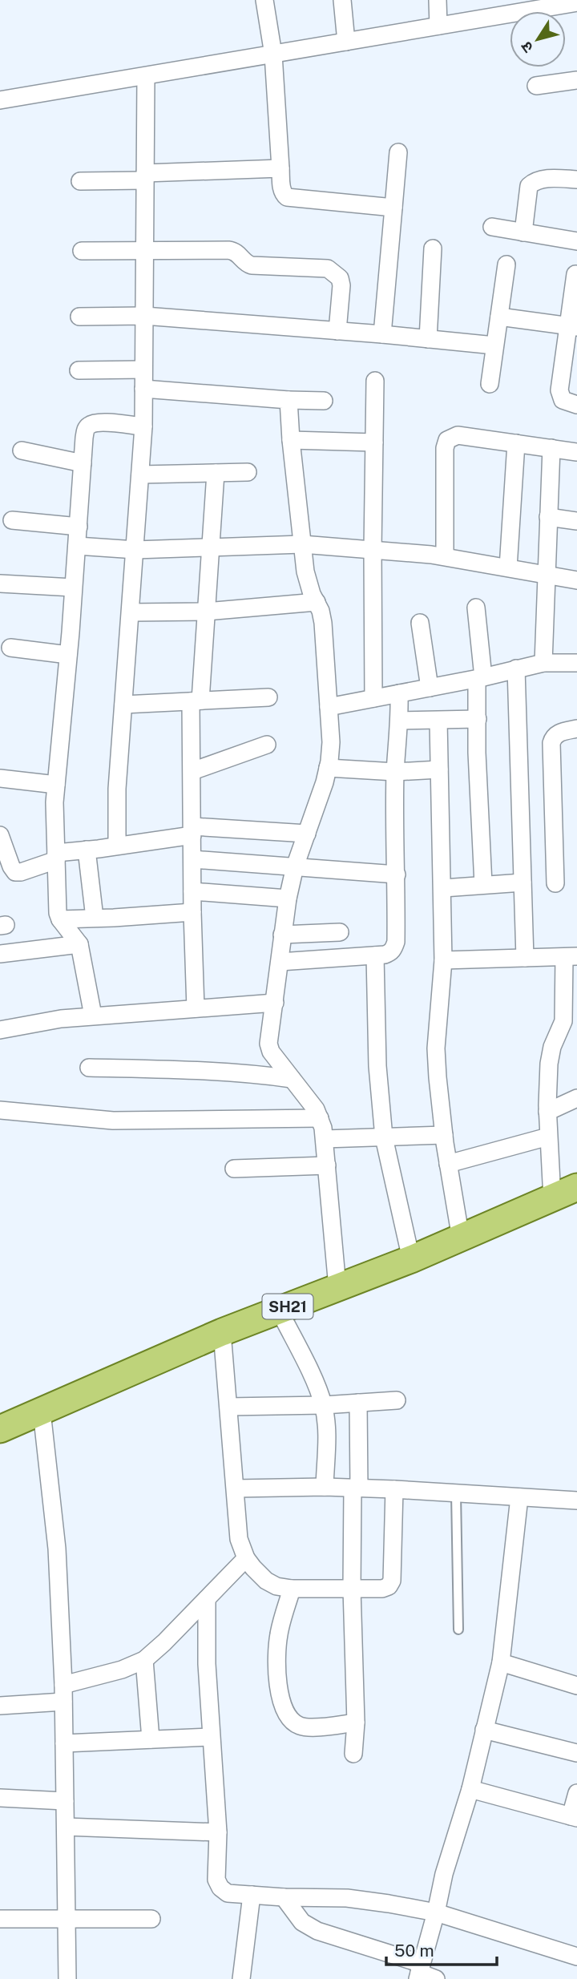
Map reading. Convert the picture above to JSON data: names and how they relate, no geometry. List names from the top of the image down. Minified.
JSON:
{"streets":{"main road":["SH21"]},"scale_bar":"50 m","north":"bottom left"}
